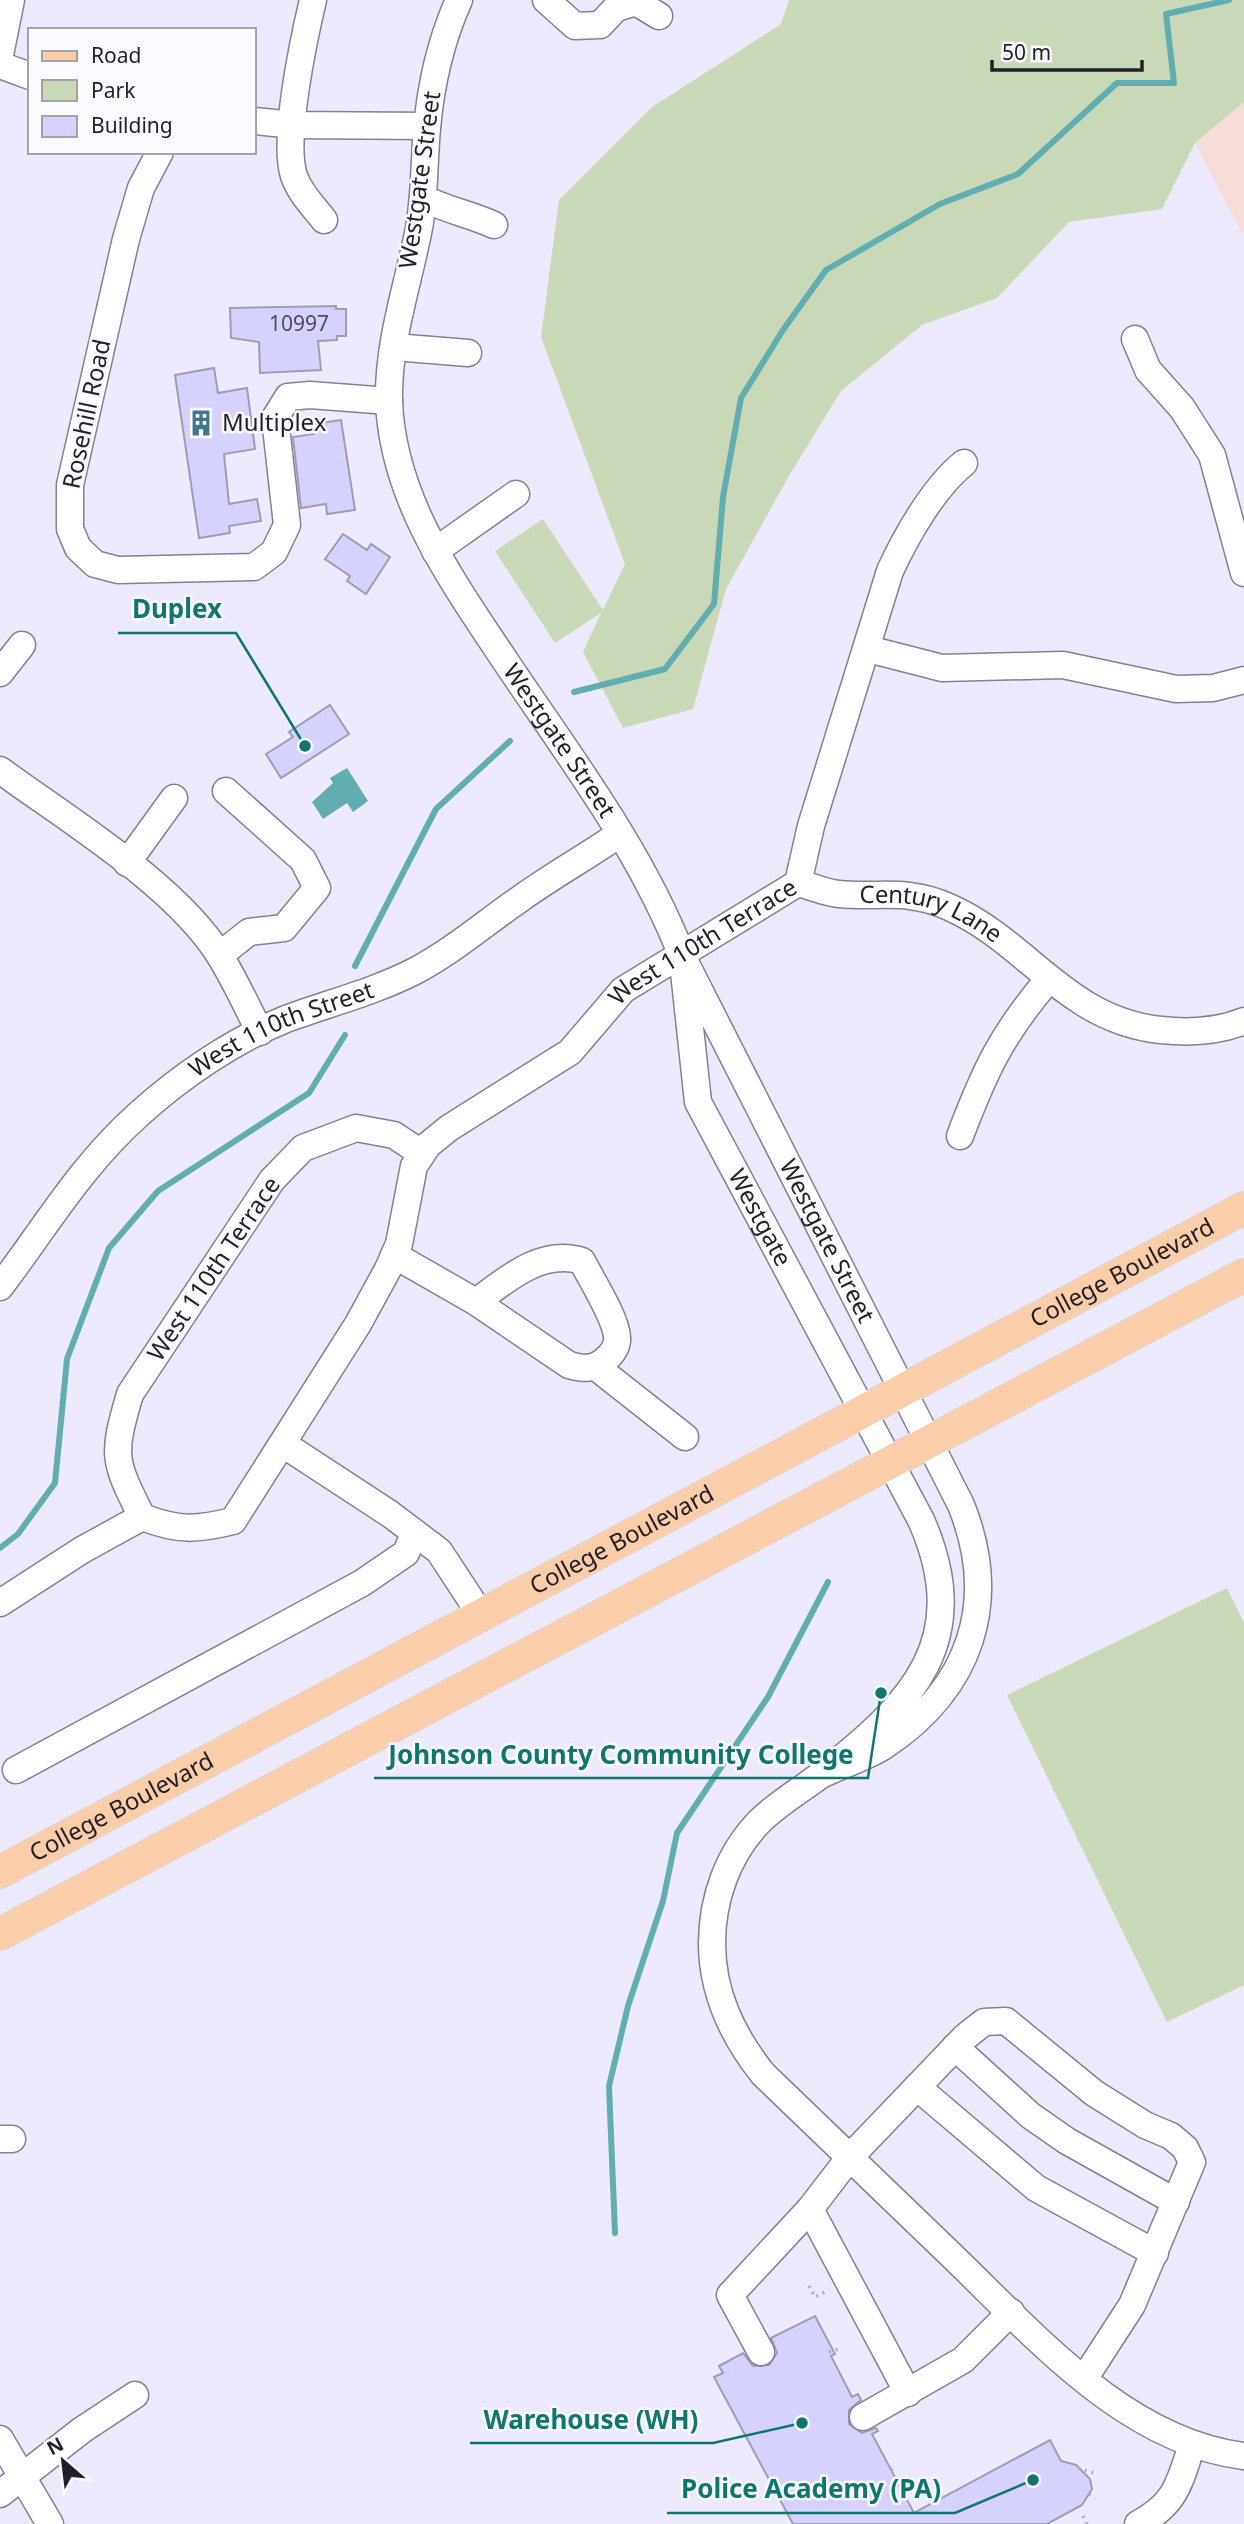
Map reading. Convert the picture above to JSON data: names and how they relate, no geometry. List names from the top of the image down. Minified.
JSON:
{"streets":{"main road":["College Boulevard"],"street":["Westgate Street","Rosehill Road","Century Lane","West 110th Terrace","West 110th Street","Westgate"]},"crossings":[["Westgate Street","Rosehill Road"],["Westgate Street","West 110th Terrace"],["Westgate Street","West 110th Street"],["Westgate Street","Westgate"],["Westgate Street","College Boulevard"],["Century Lane","West 110th Terrace"],["West 110th Terrace","Westgate"],["Westgate","College Boulevard"]],"places":{"building":["Multiplex"],"other":["Duplex","Johnson County Community College","Warehouse (WH)","Police Academy (PA)"]},"house_numbers":["10997"],"legend":["Road","Park","Building"],"scale_bar":"50 m","north":"top left"}
